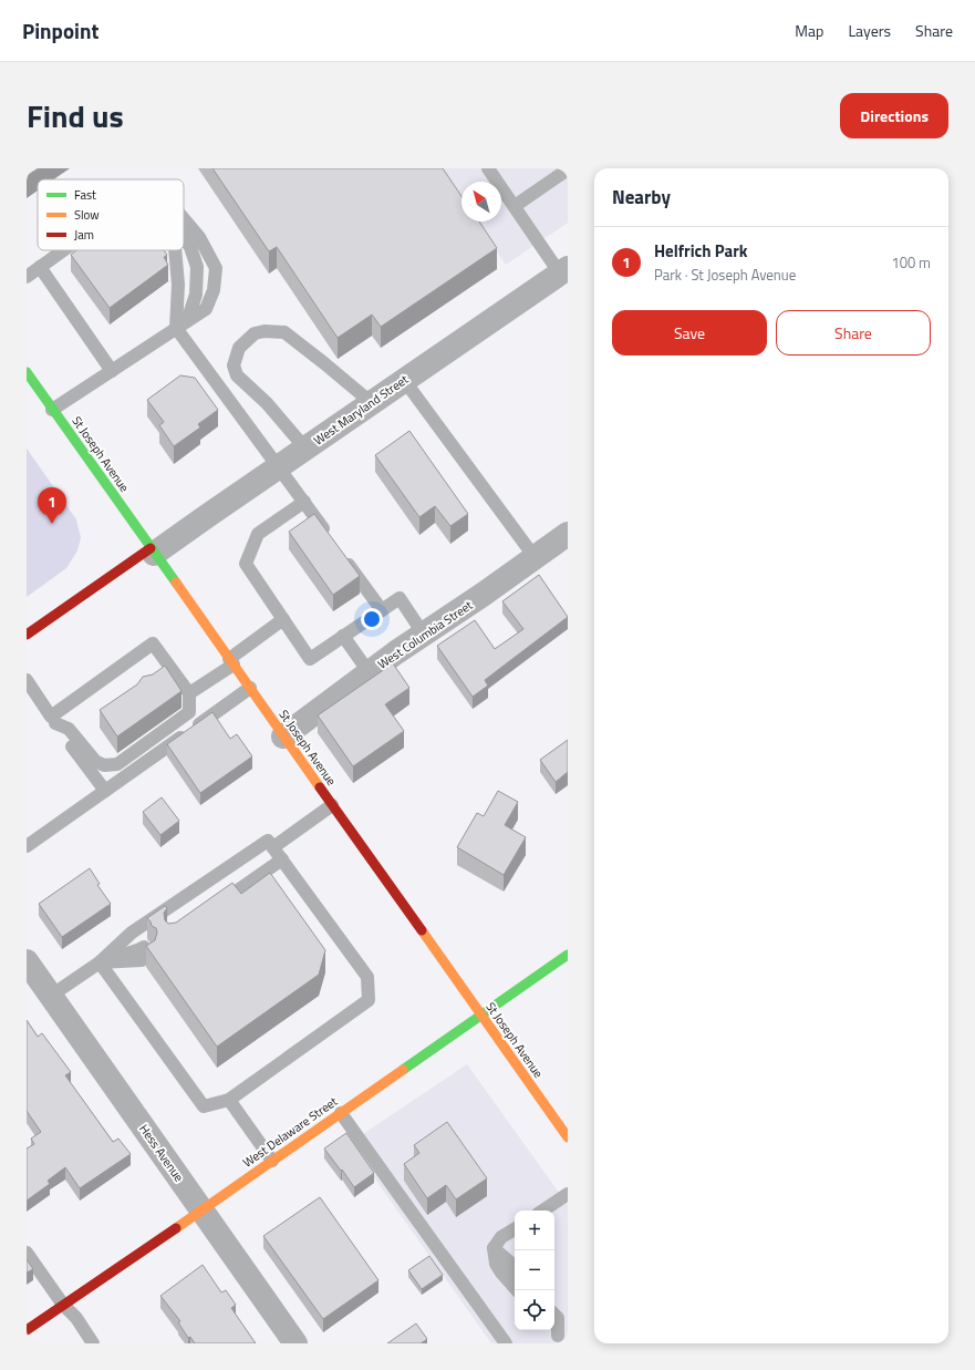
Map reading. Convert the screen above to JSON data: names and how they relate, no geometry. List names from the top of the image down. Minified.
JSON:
{"streets":{"main road":["West Maryland Street","St Joseph Avenue","West Delaware Street"],"street":["West Columbia Street","Hess Avenue"]},"crossings":[["West Maryland Street","St Joseph Avenue"],["St Joseph Avenue","West Columbia Street"],["St Joseph Avenue","West Delaware Street"],["West Delaware Street","Hess Avenue"]],"legend":["Fast","Slow","Jam"],"north":"top left","page":{"header":"Pinpoint","nav":["Map","Layers","Share"],"title":"Find us","buttons":["Directions",["Save","Share"]],"heading":"Nearby","list":[{"mark":"1","name":"Helfrich Park","note":"Park · St Joseph Avenue","value":"100 m"}],"pins":"1","map_buttons":["+","−"]}}
